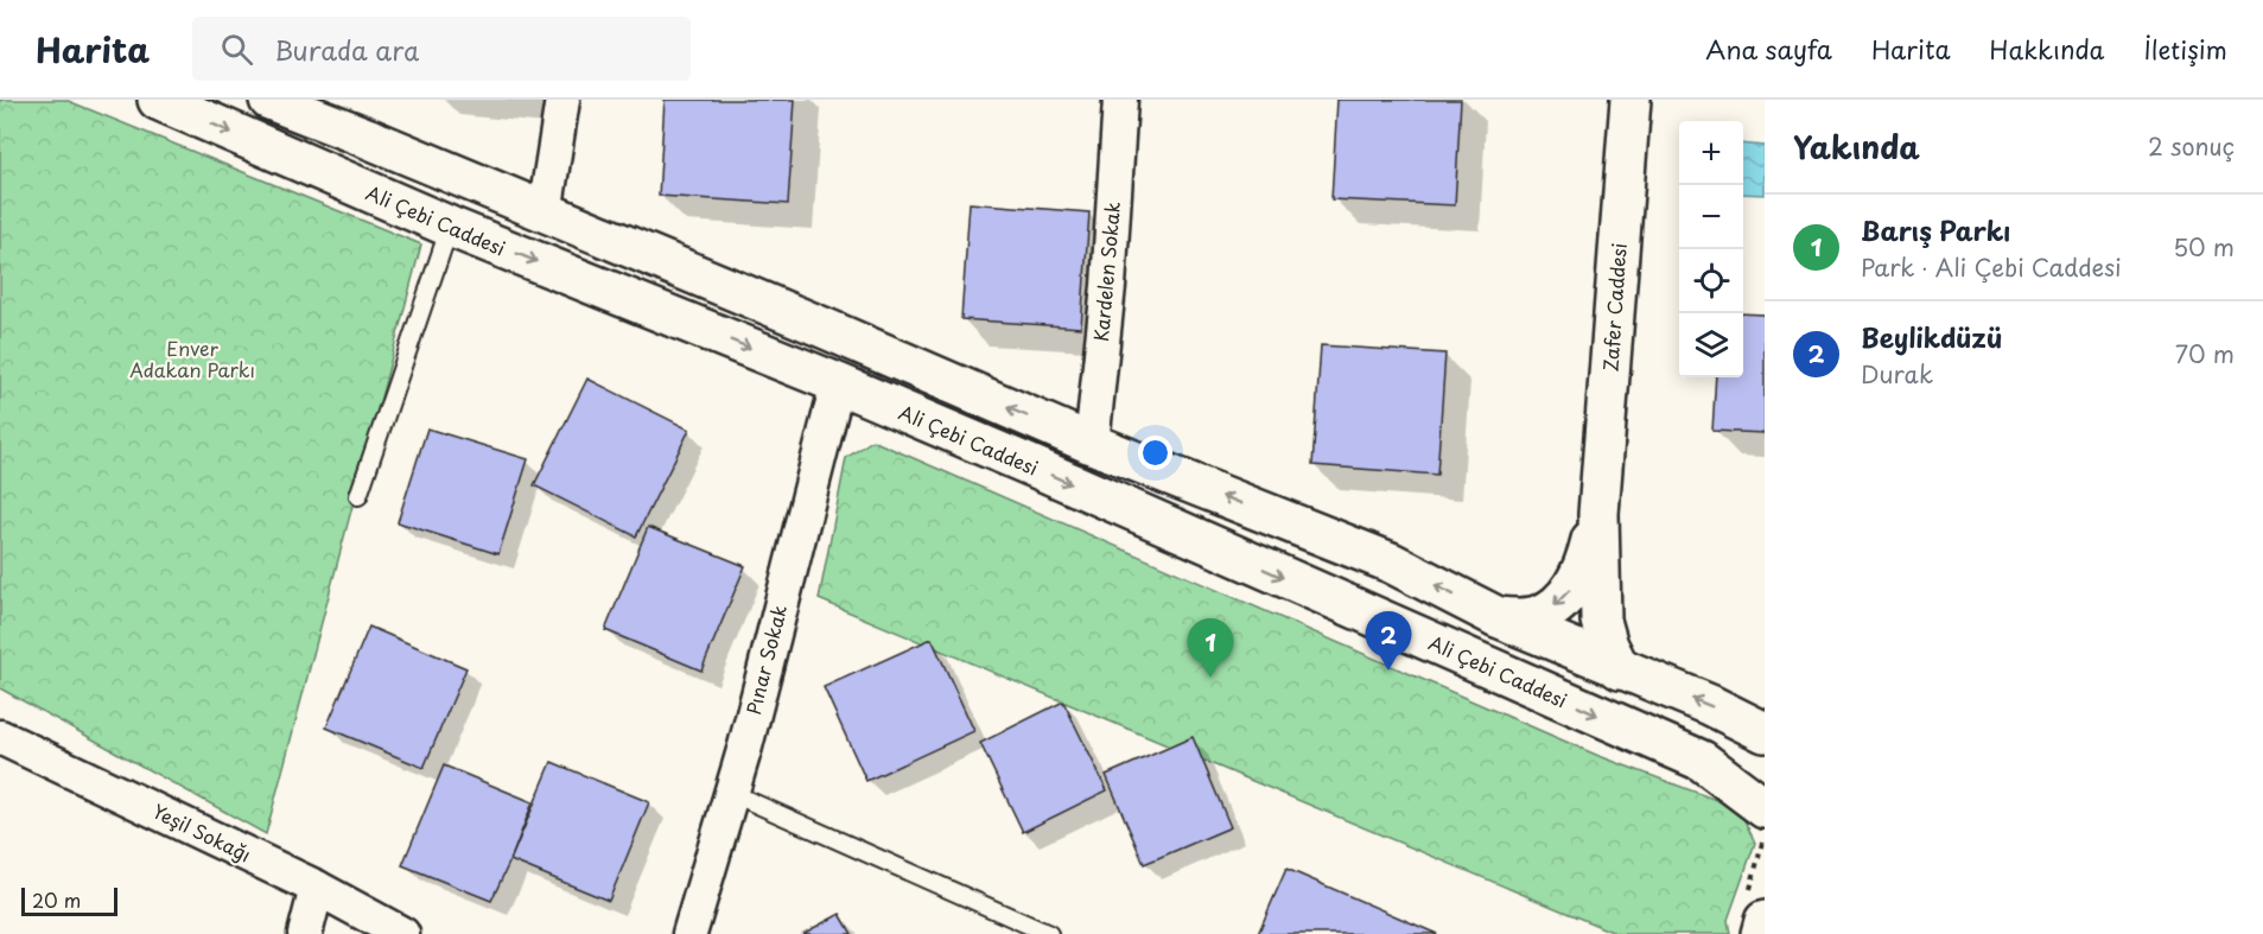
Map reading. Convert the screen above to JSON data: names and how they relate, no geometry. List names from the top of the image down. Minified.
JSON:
{"streets":{"main road":["Ali Çebi Caddesi","Zafer Caddesi"],"street":["Kardelen Sokak","Pınar Sokak","Yeşil Sokağı"]},"crossings":[["Ali Çebi Caddesi","Pınar Sokak"]],"parks":["Enver Adakan Parkı"],"scale_bar":"20 m","page":{"header":"Harita","search":"Burada ara","nav":["Ana sayfa","Harita","Hakkında","İletişim"],"heading":["Yakında","2 sonuç"],"map_buttons":["+","−"],"list":[{"mark":"1","name":"Barış Parkı","note":"Park · Ali Çebi Caddesi","value":"50 m"},{"mark":"2","name":"Beylikdüzü","note":"Durak","value":"70 m"}],"pins":["2","1"],"scale":"20 m"}}
